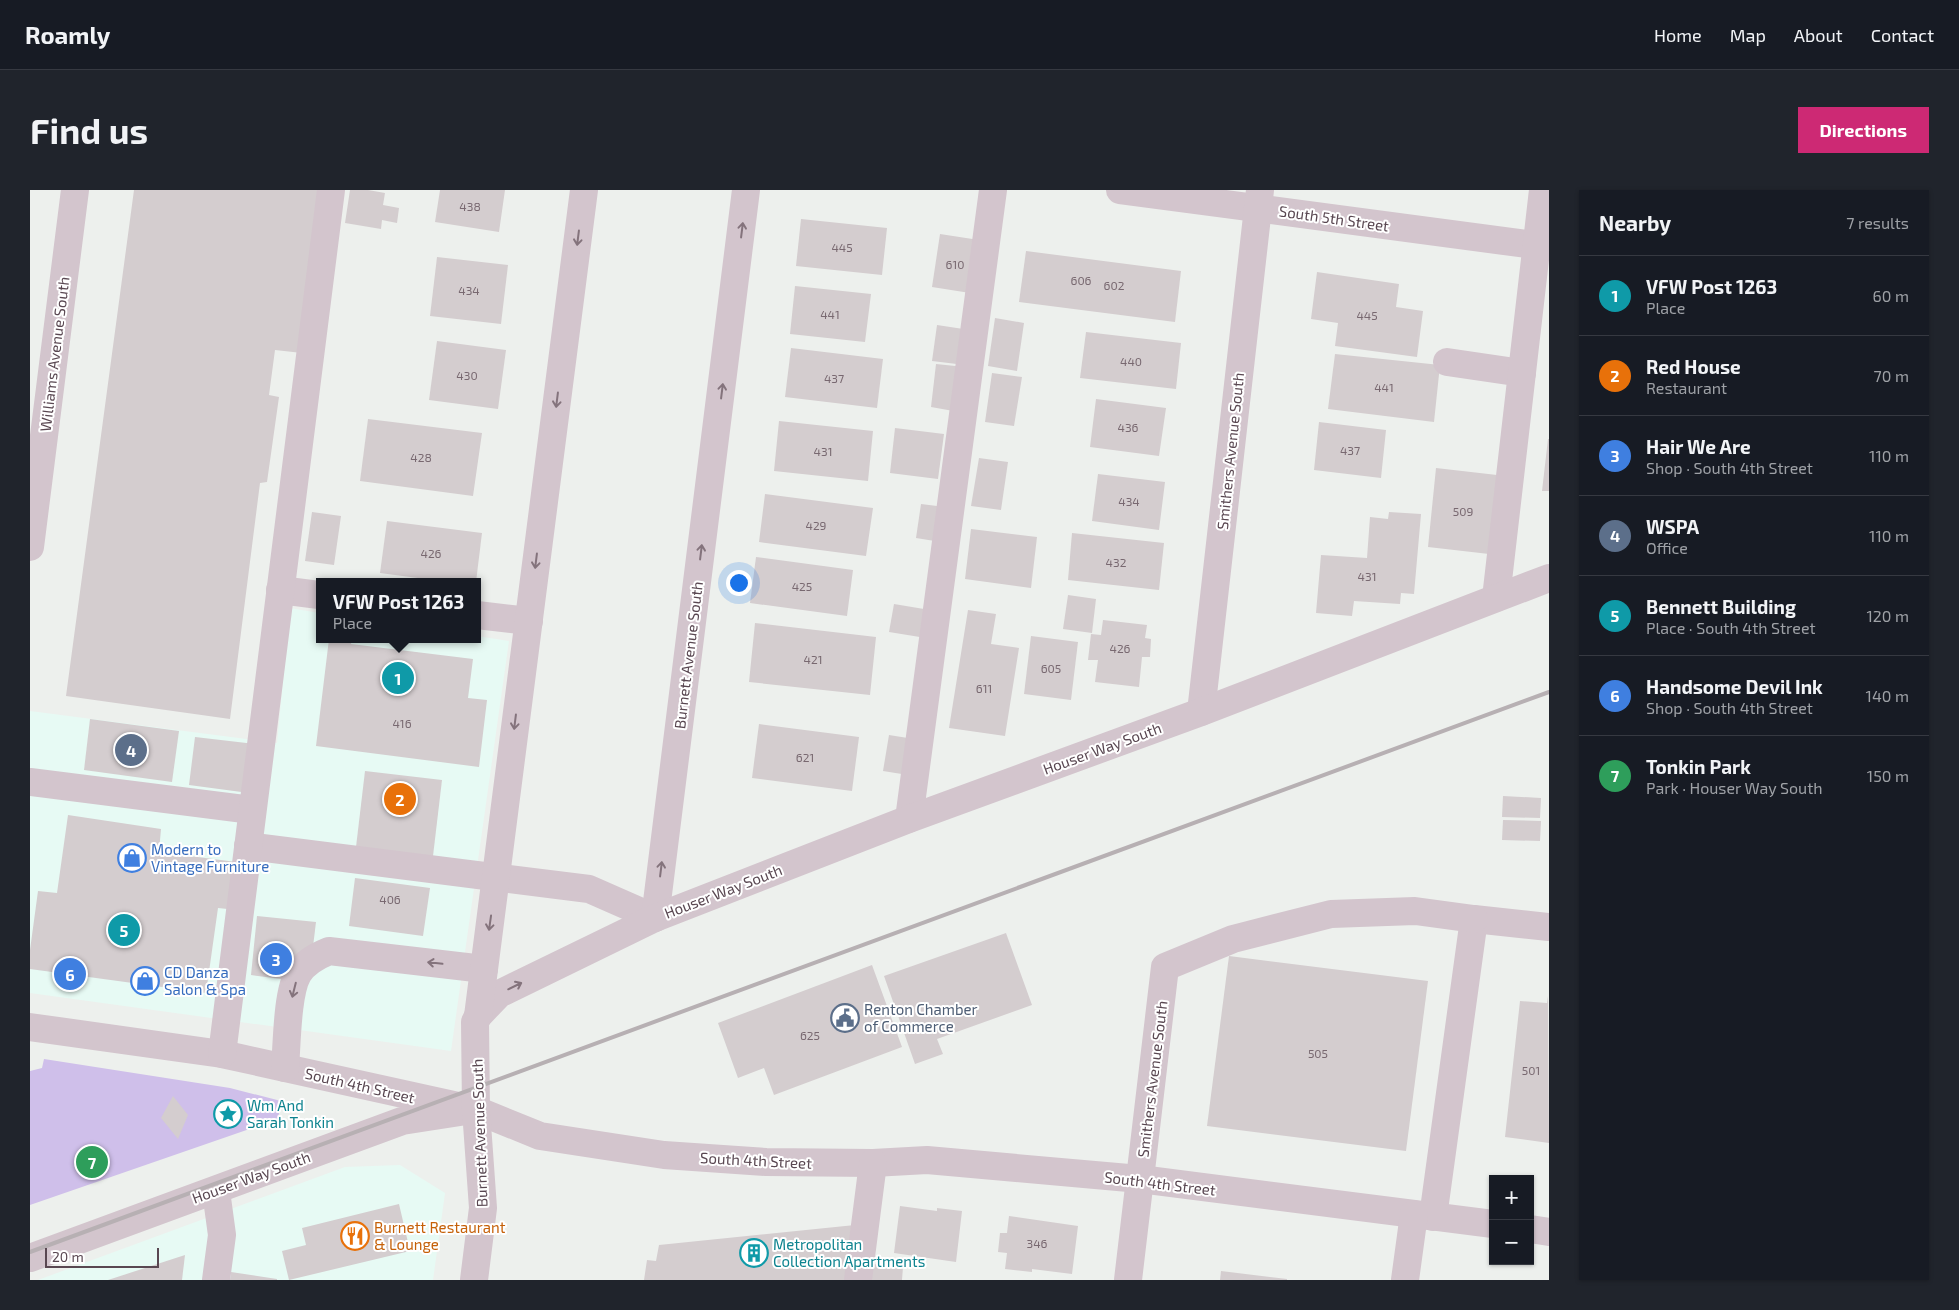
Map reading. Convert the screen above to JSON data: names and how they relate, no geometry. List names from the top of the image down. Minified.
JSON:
{"streets":{"street":["South 5th Street","Williams Avenue South","Smithers Avenue South","Burnett Avenue South","Houser Way South","South 4th Street"]},"crossings":[["South 5th Street","Smithers Avenue South"],["Smithers Avenue South","Houser Way South"],["Smithers Avenue South","South 4th Street"],["Burnett Avenue South","Houser Way South"],["Burnett Avenue South","South 4th Street"],["Houser Way South","South 4th Street"]],"places":{"shop":["Modern to Vintage Furniture","CD Danza Salon & Spa"],"public building":["Renton Chamber of Commerce"],"place":["Wm And Sarah Tonkin"],"restaurant":["Burnett Restaurant & Lounge"],"building":["Metropolitan Collection Apartments"]},"house_numbers":["438","445","610","606","602","434","441","445","440","430","437","441","436","437","431","428","434","509","429","426","432","431","425","426","421","605","611","416","621","406","625","505","501","346"],"scale_bar":"20 m","page":{"header":"Roamly","nav":["Home","Map","About","Contact"],"buttons":"Directions","title":"Find us","heading":["Nearby","7 results"],"list":[{"mark":"1","name":"VFW Post 1263","note":"Place","value":"60 m"},{"mark":"2","name":"Red House","note":"Restaurant","value":"70 m"},{"mark":"3","name":"Hair We Are","note":"Shop · South 4th Street","value":"110 m"},{"mark":"4","name":"WSPA","note":"Office","value":"110 m"},{"mark":"5","name":"Bennett Building","note":"Place · South 4th Street","value":"120 m"},{"mark":"6","name":"Handsome Devil Ink","note":"Shop · South 4th Street","value":"140 m"},{"mark":"7","name":"Tonkin Park","note":"Park · Houser Way South","value":"150 m"}],"popup":["VFW Post 1263","Place"],"pins":["1","4","2","5","3","6","7"],"map_buttons":["+","−"],"scale":"20 m"}}
